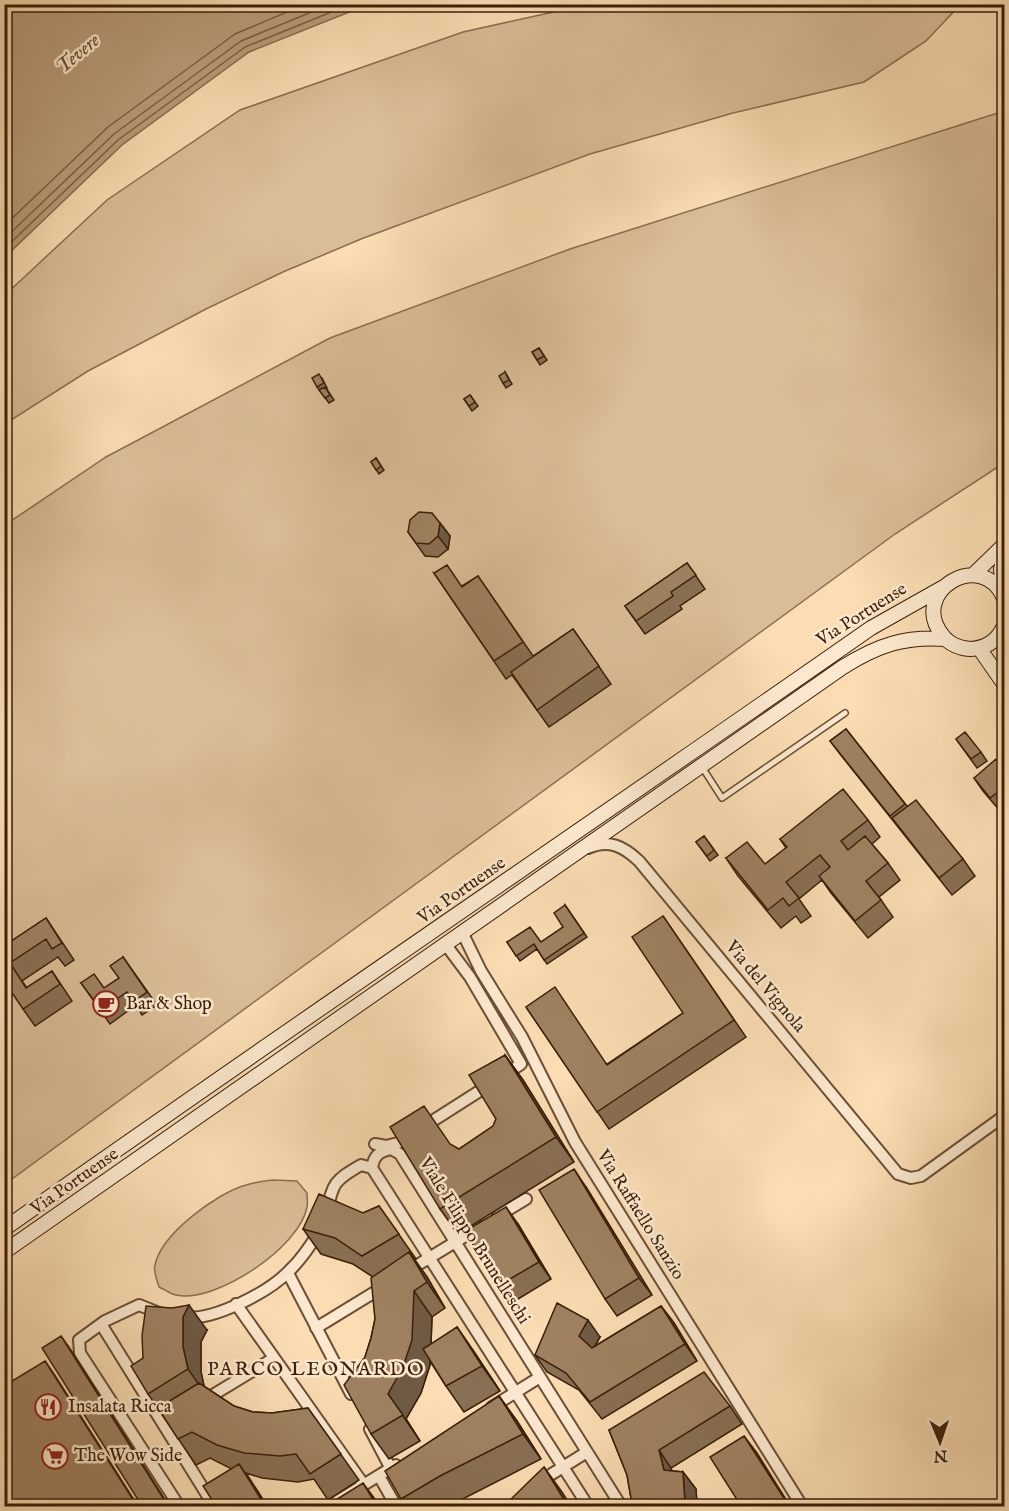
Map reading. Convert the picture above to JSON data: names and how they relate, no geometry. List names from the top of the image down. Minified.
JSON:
{"streets":{"street":["Via Portuense","Via del Vignola","Via Raffaello Sanzio","Viale Filippo Brunelleschi"]},"crossings":[["Via Portuense","Via del Vignola"],["Via Portuense","Via Raffaello Sanzio"]],"districts":["PARCO LEONARDO"],"water":["Tevere"],"places":{"cafe":["Bar & Shop"],"restaurant":["Insalata Ricca"],"supermarket":["The Wow Side"]},"north":"bottom"}
